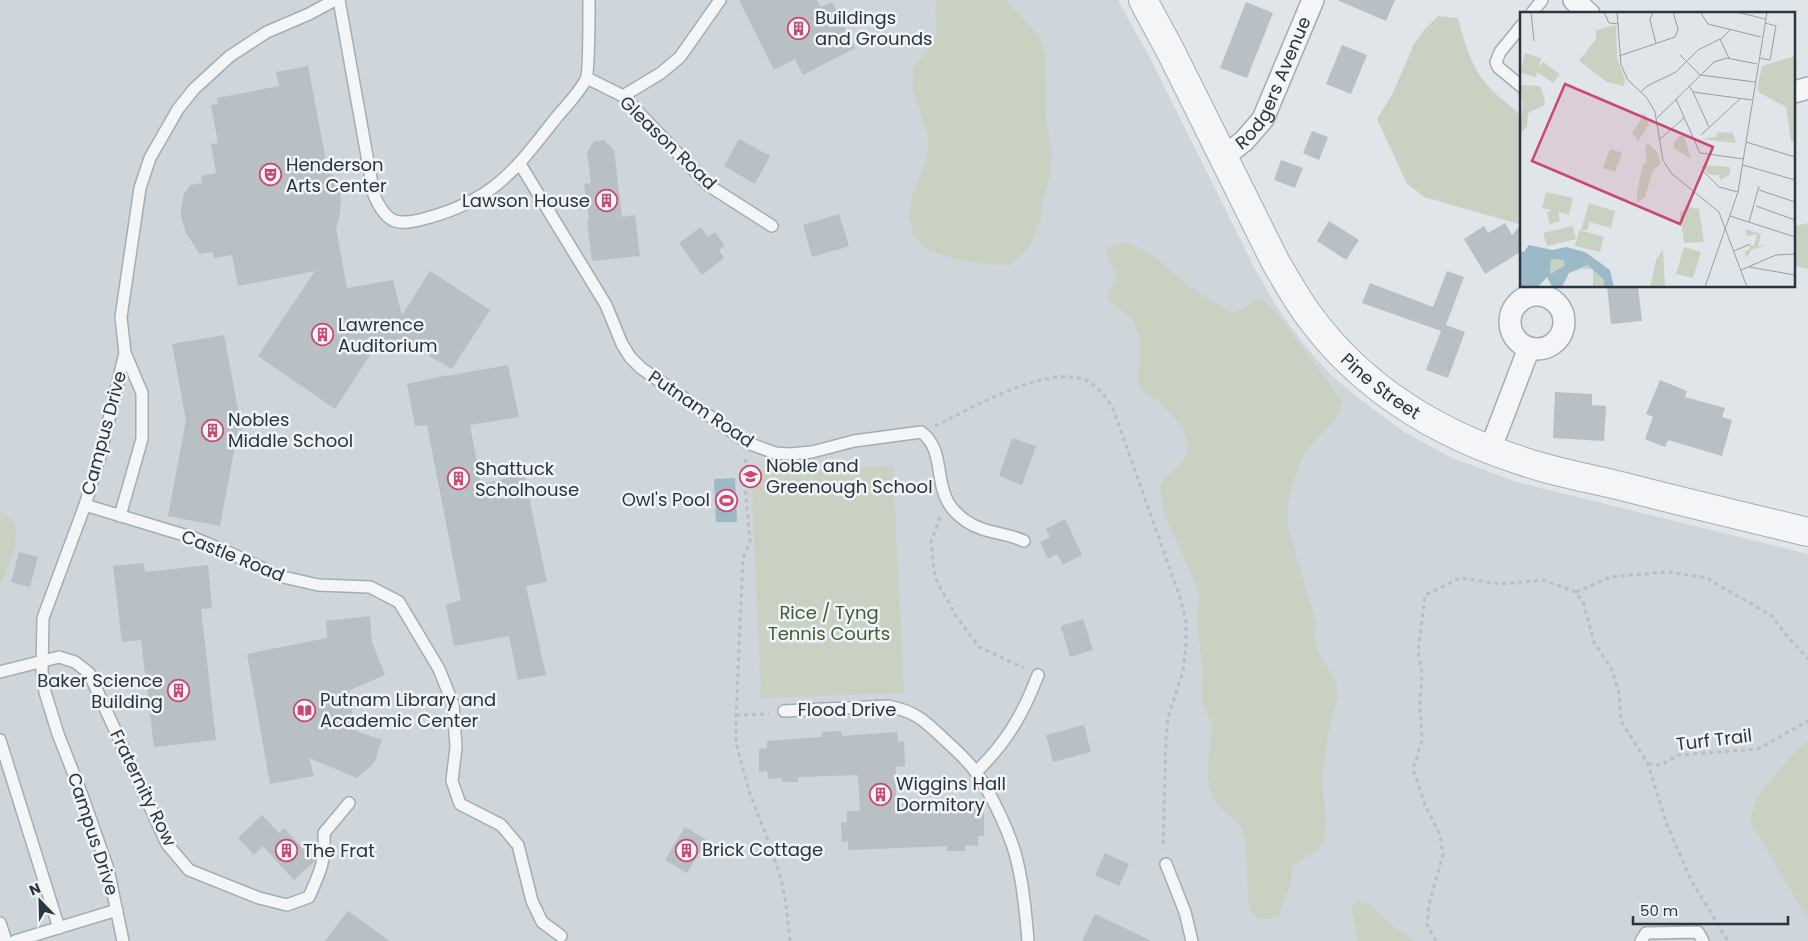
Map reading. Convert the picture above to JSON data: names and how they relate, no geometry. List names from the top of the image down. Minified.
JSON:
{"streets":{"street":["Rodgers Avenue","Pine Street"],"lane":["Gleason Road","Putnam Road","Campus Drive","Castle Road","Flood Drive","Fraternity Row"],"path":["Turf Trail"]},"crossings":[["Rodgers Avenue","Pine Street"],["Gleason Road","Campus Drive"],["Putnam Road","Campus Drive"],["Campus Drive","Castle Road"],["Campus Drive","Fraternity Row"]],"parks":["Rice / Tyng Tennis Courts"],"places":{"building":["Buildings and Grounds","Lawson House","Lawrence Auditorium","Nobles Middle School","Shattuck Scholhouse","Baker Science Building","Wiggins Hall Dormitory","Brick Cottage","The Frat"],"theatre":["Henderson Arts Center"],"school or university":["Noble and Greenough School"],"sports":["Owl's Pool"],"library":["Putnam Library and Academic Center"]},"scale_bar":"50 m","north":"top left"}
